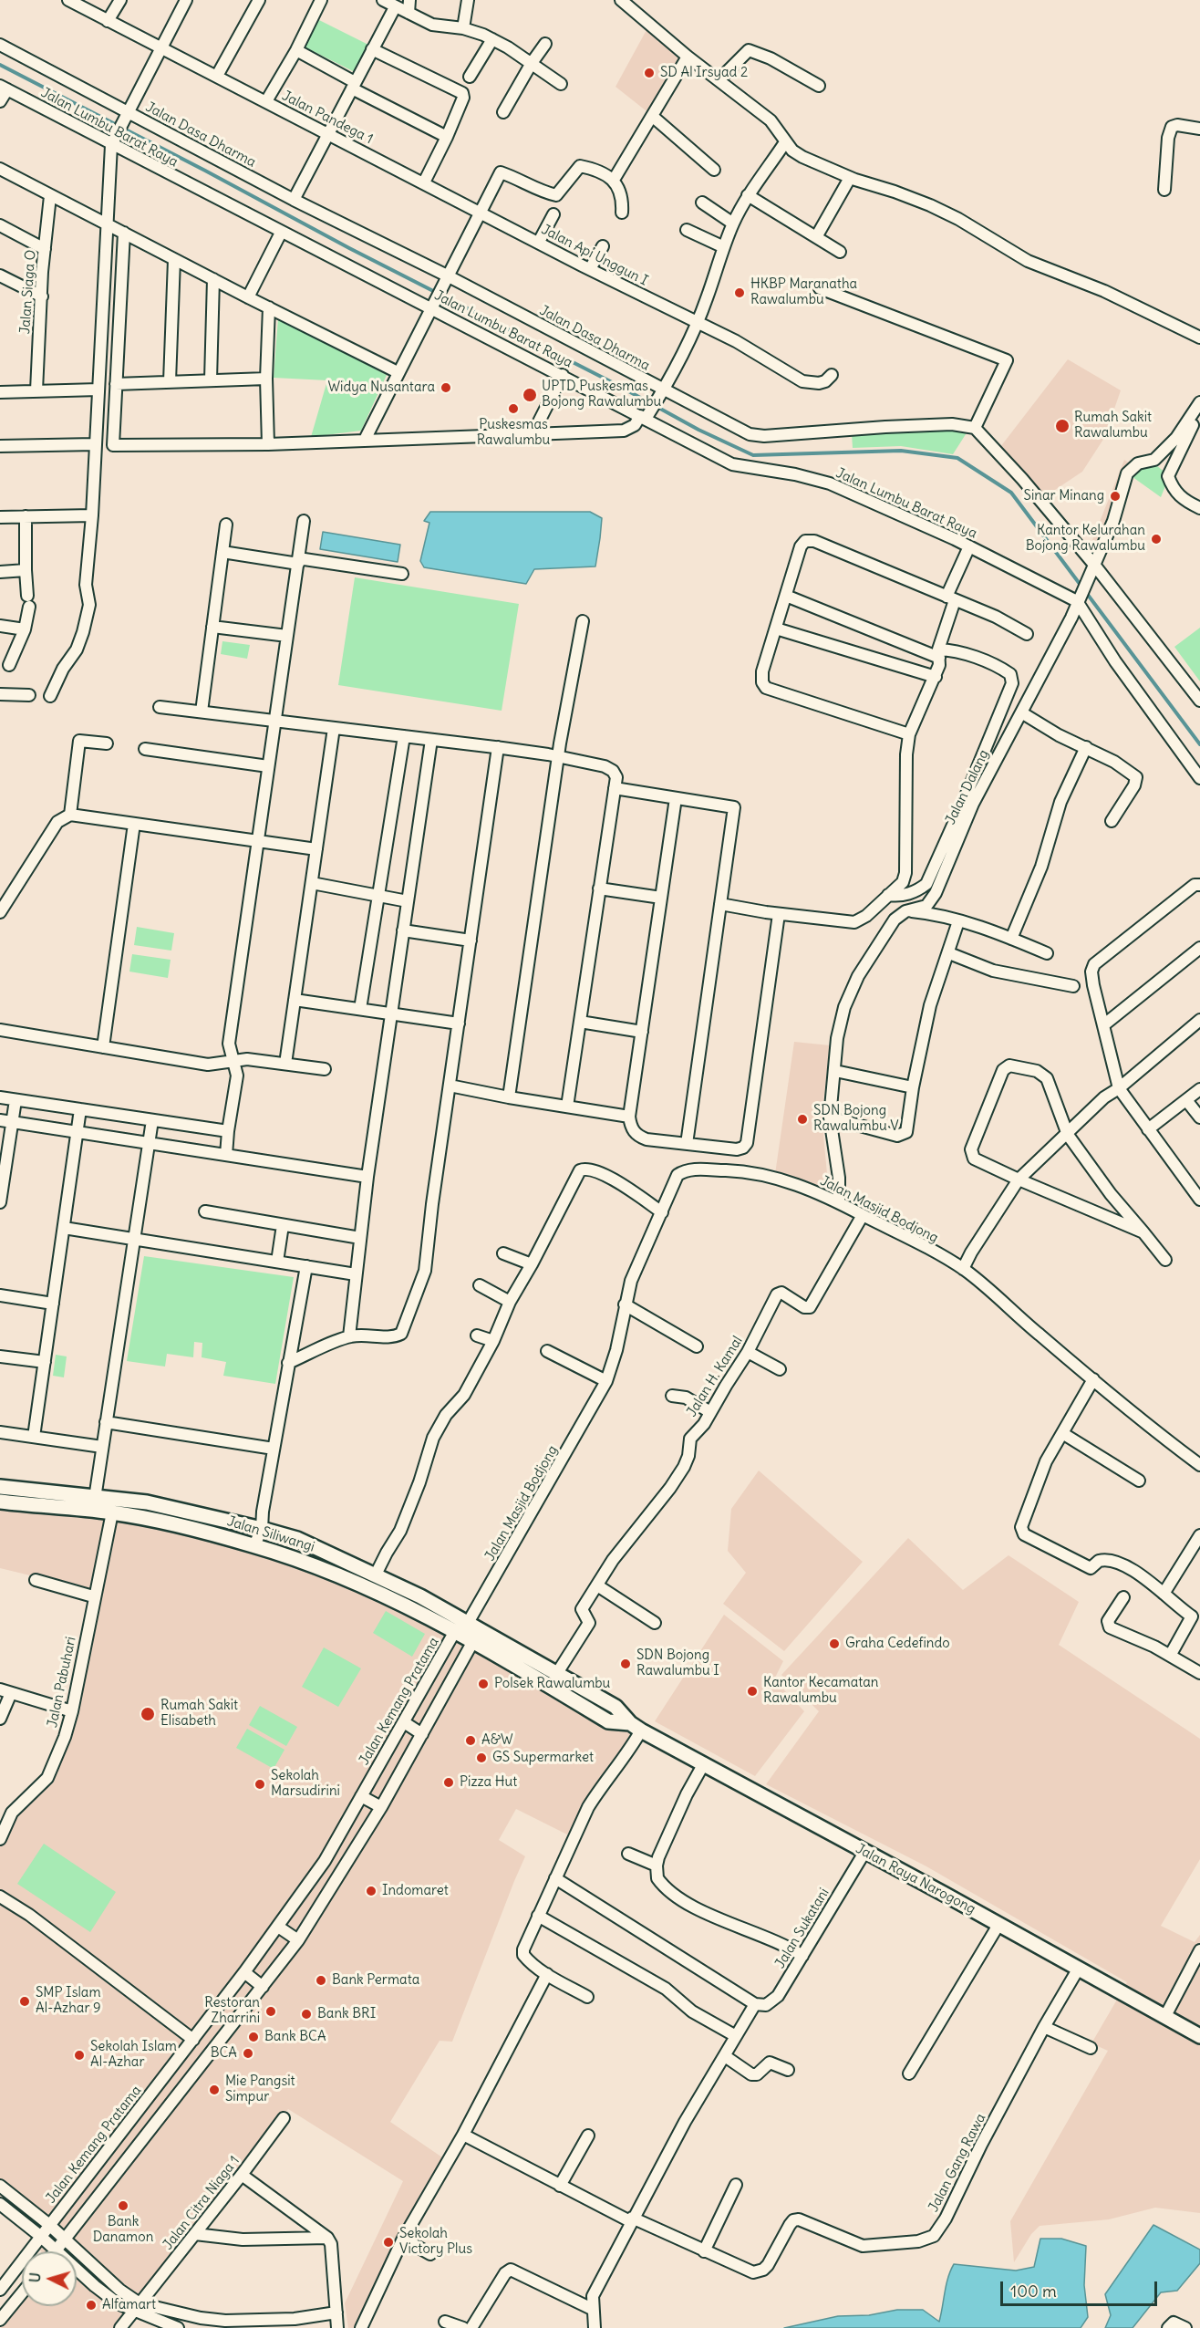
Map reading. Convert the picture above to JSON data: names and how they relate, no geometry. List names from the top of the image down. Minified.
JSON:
{"streets":{"main road":["Jalan Siliwangi","Jalan Raya Narogong"],"street":["Jalan Pandega 1","Jalan Lumbu Barat Raya","Jalan Dasa Dharma","Jalan Api Unggun I","Jalan Siaga O","Jalan Dalang","Jalan Masjid Bodjong","Jalan H. Kamal","Jalan Pabuhari","Jalan Kemang Pratama","Jalan Sukatani","Jalan Gang Rawa","Jalan Citra Niaga 1"]},"crossings":[["Jalan Pandega 1","Jalan Api Unggun I"],["Jalan Lumbu Barat Raya","Jalan Dalang"],["Jalan Dalang","Jalan Masjid Bodjong"],["Jalan Masjid Bodjong","Jalan H. Kamal"],["Jalan Masjid Bodjong","Jalan Siliwangi"],["Jalan Masjid Bodjong","Jalan Kemang Pratama"],["Jalan H. Kamal","Jalan Raya Narogong"],["Jalan Siliwangi","Jalan Pabuhari"],["Jalan Siliwangi","Jalan Kemang Pratama"],["Jalan Siliwangi","Jalan Raya Narogong"],["Jalan Raya Narogong","Jalan Sukatani"],["Jalan Raya Narogong","Jalan Gang Rawa"]],"places":["SD Al Irsyad 2","HKBP Maranatha Rawalumbu","Widya Nusantara","UPTD Puskesmas Bojong Rawalumbu","Puskesmas Rawalumbu","Rumah Sakit Rawalumbu","Sinar Minang","Kantor Kelurahan Bojong Rawalumbu","SDN Bojong Rawalumbu V","Graha Cedefindo","SDN Bojong Rawalumbu I","Polsek Rawalumbu","Kantor Kecamatan Rawalumbu","Rumah Sakit Elisabeth","A&W","GS Supermarket","Pizza Hut","Sekolah Marsudirini","Indomaret","Bank Permata","SMP Islam Al-Azhar 9","Restoran Zharrini","Bank BRI","Bank BCA","BCA","Sekolah Islam Al-Azhar","Mie Pangsit Simpur","Bank Danamon","Sekolah Victory Plus","Alfamart"],"scale_bar":"100 m","north":"left"}
